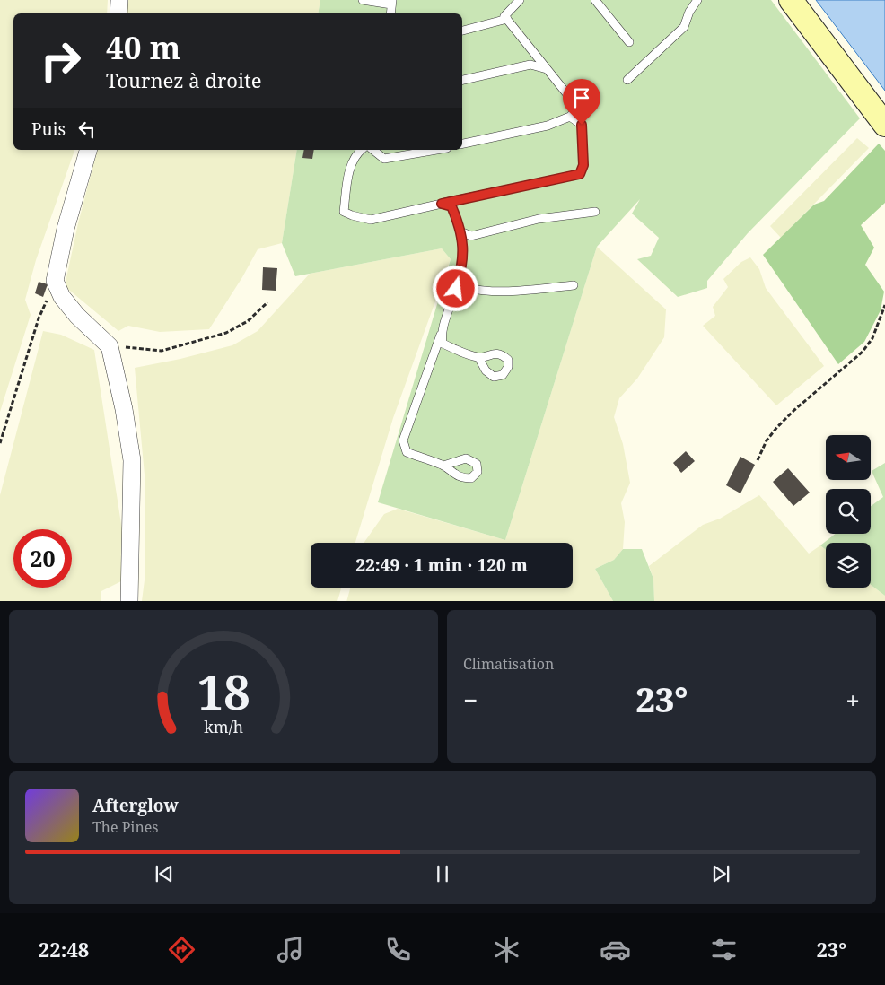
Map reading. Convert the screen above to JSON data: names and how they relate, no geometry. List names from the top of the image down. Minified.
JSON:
{"north":"left","page":{"turn":["40 m","Tournez à droite"],"then":"Puis","limit":"20","trip":"22:49 · 1 min · 120 m","tile":"Climatisation","heat":["−","23°","+"],"song":["Afterglow","The Pines"],"tabs":["22:48","23°"],"gauge":["18","km/h"]}}
